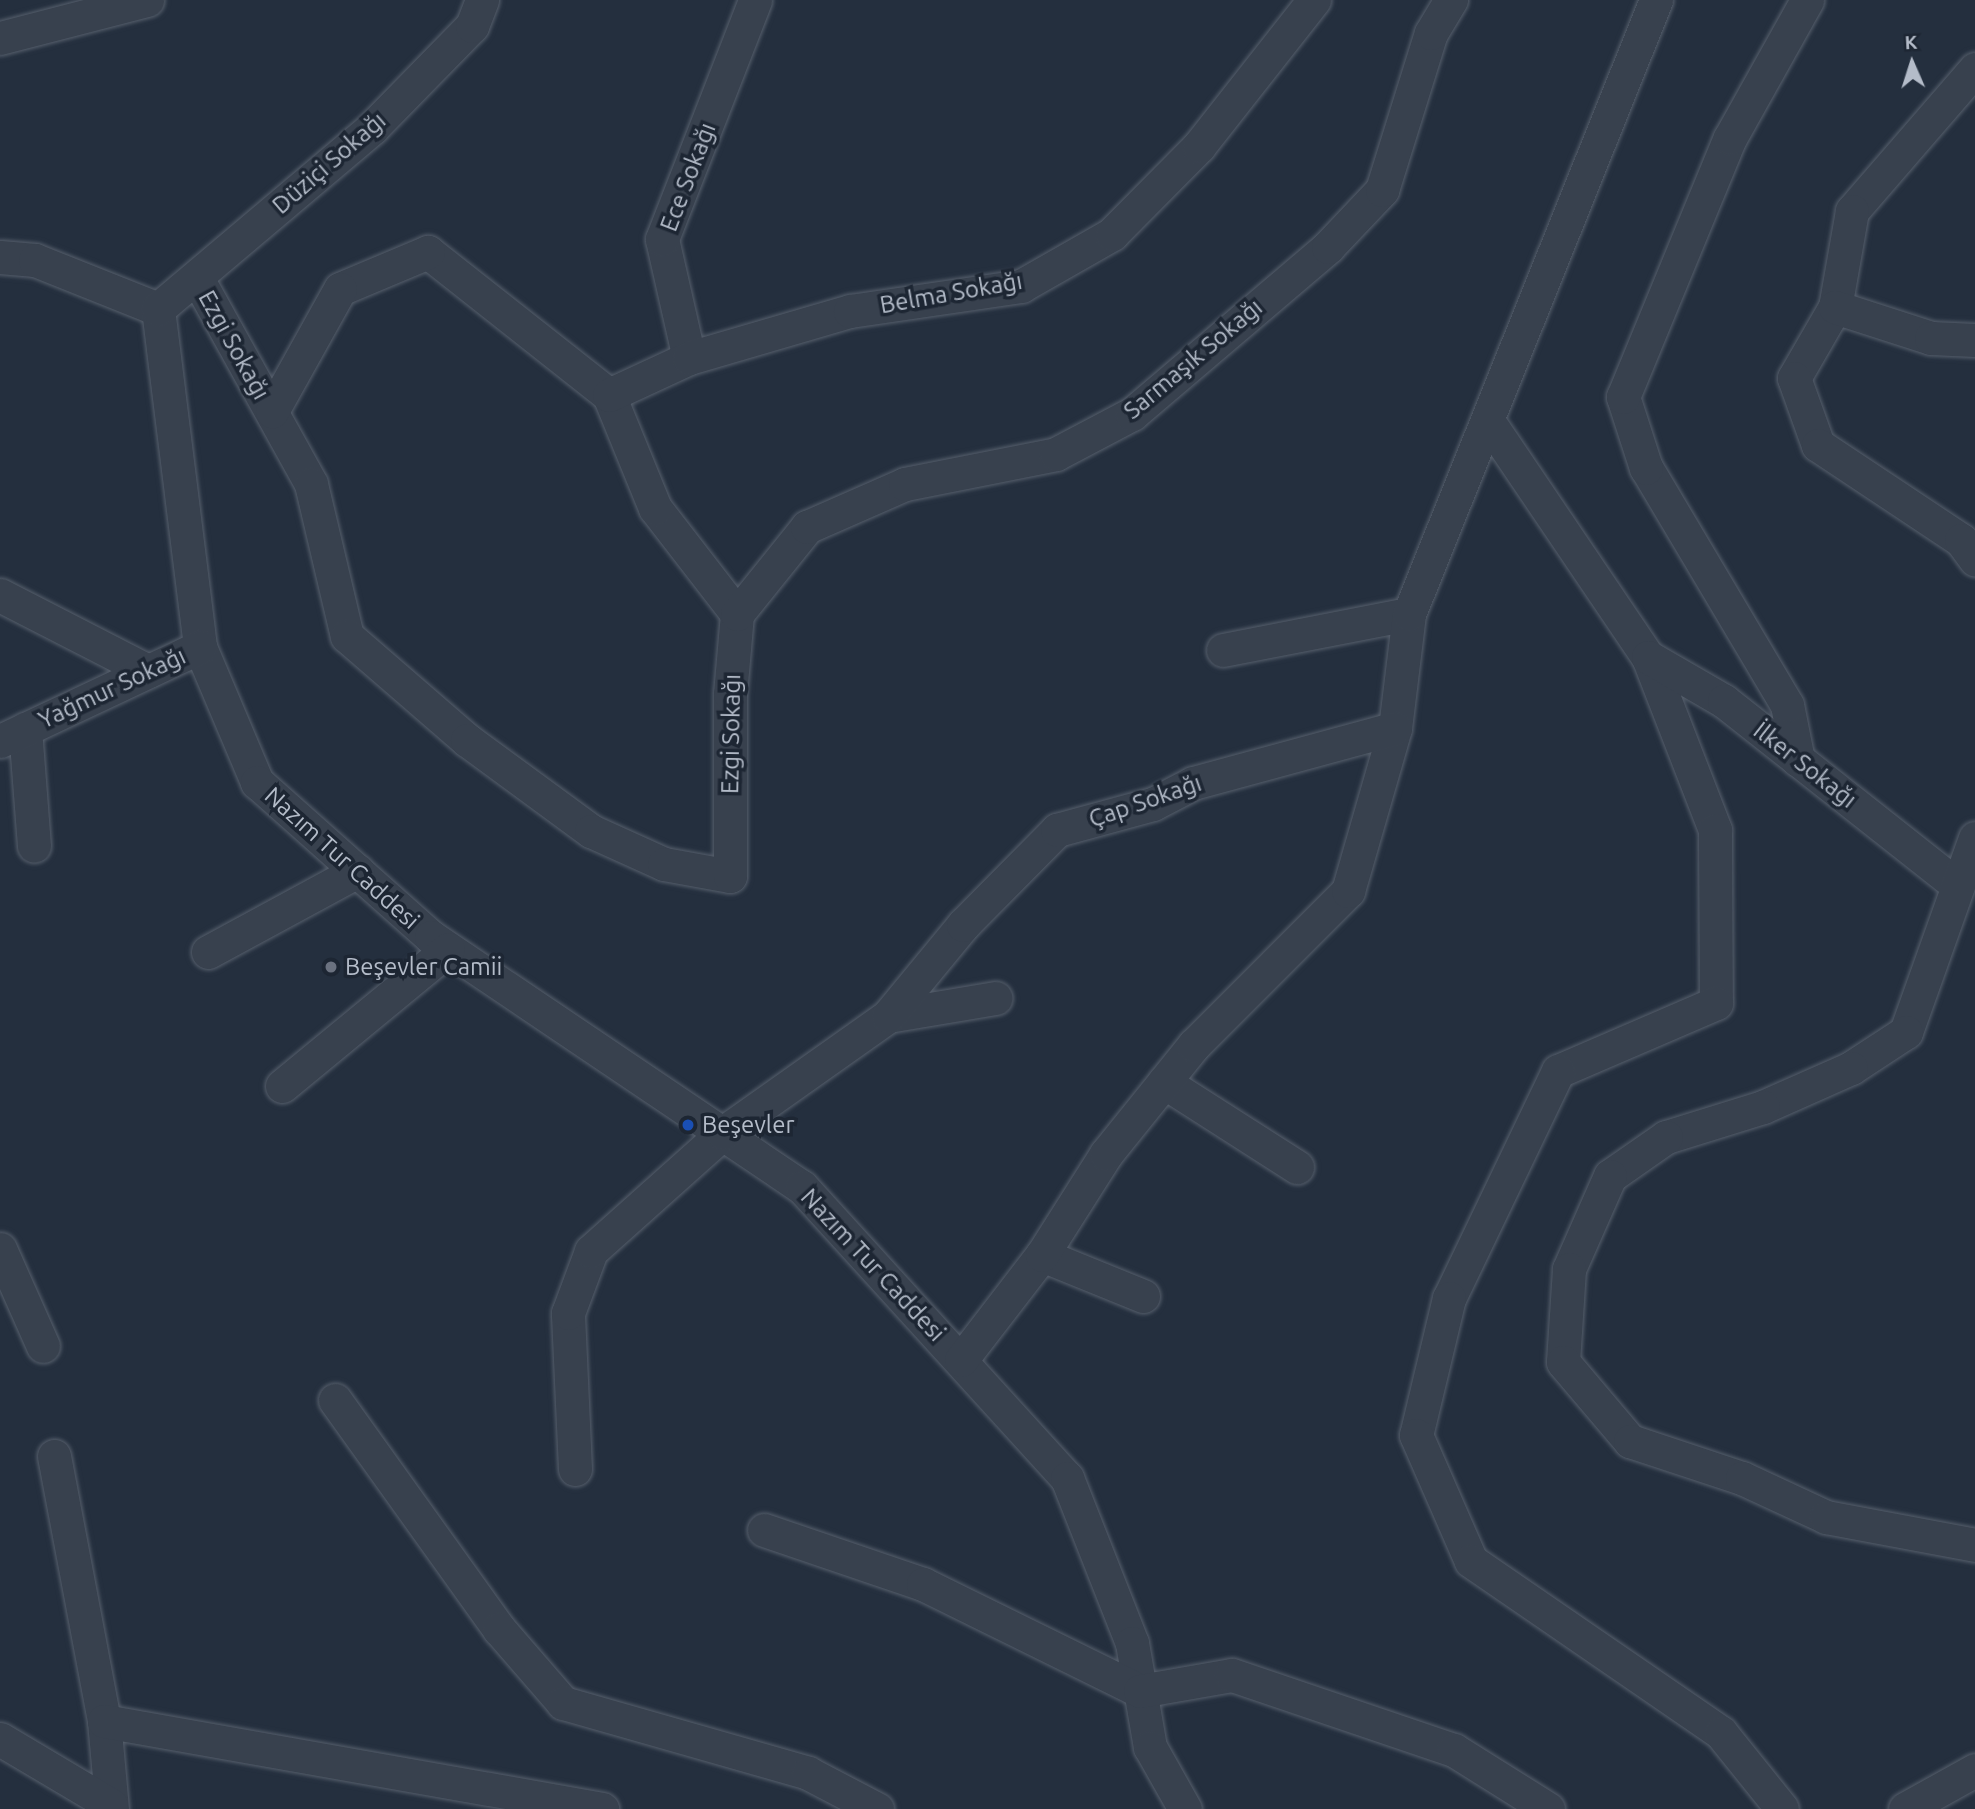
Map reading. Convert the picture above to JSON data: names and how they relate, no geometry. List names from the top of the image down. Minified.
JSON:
{"streets":{"street":["Düziçi Sokağı","Ece Sokağı","Belma Sokağı","Ezgi Sokağı","Sarmaşık Sokağı","Yağmur Sokağı","İlker Sokağı","Çap Sokağı","Nazım Tur Caddesi"]},"crossings":[["Düziçi Sokağı","Ezgi Sokağı"],["Düziçi Sokağı","Nazım Tur Caddesi"],["Ece Sokağı","Belma Sokağı"],["Belma Sokağı","Ezgi Sokağı"],["Ezgi Sokağı","Sarmaşık Sokağı"],["Yağmur Sokağı","Nazım Tur Caddesi"],["Çap Sokağı","Nazım Tur Caddesi"]],"places":["Beşevler Camii","Beşevler"],"north":"top"}
